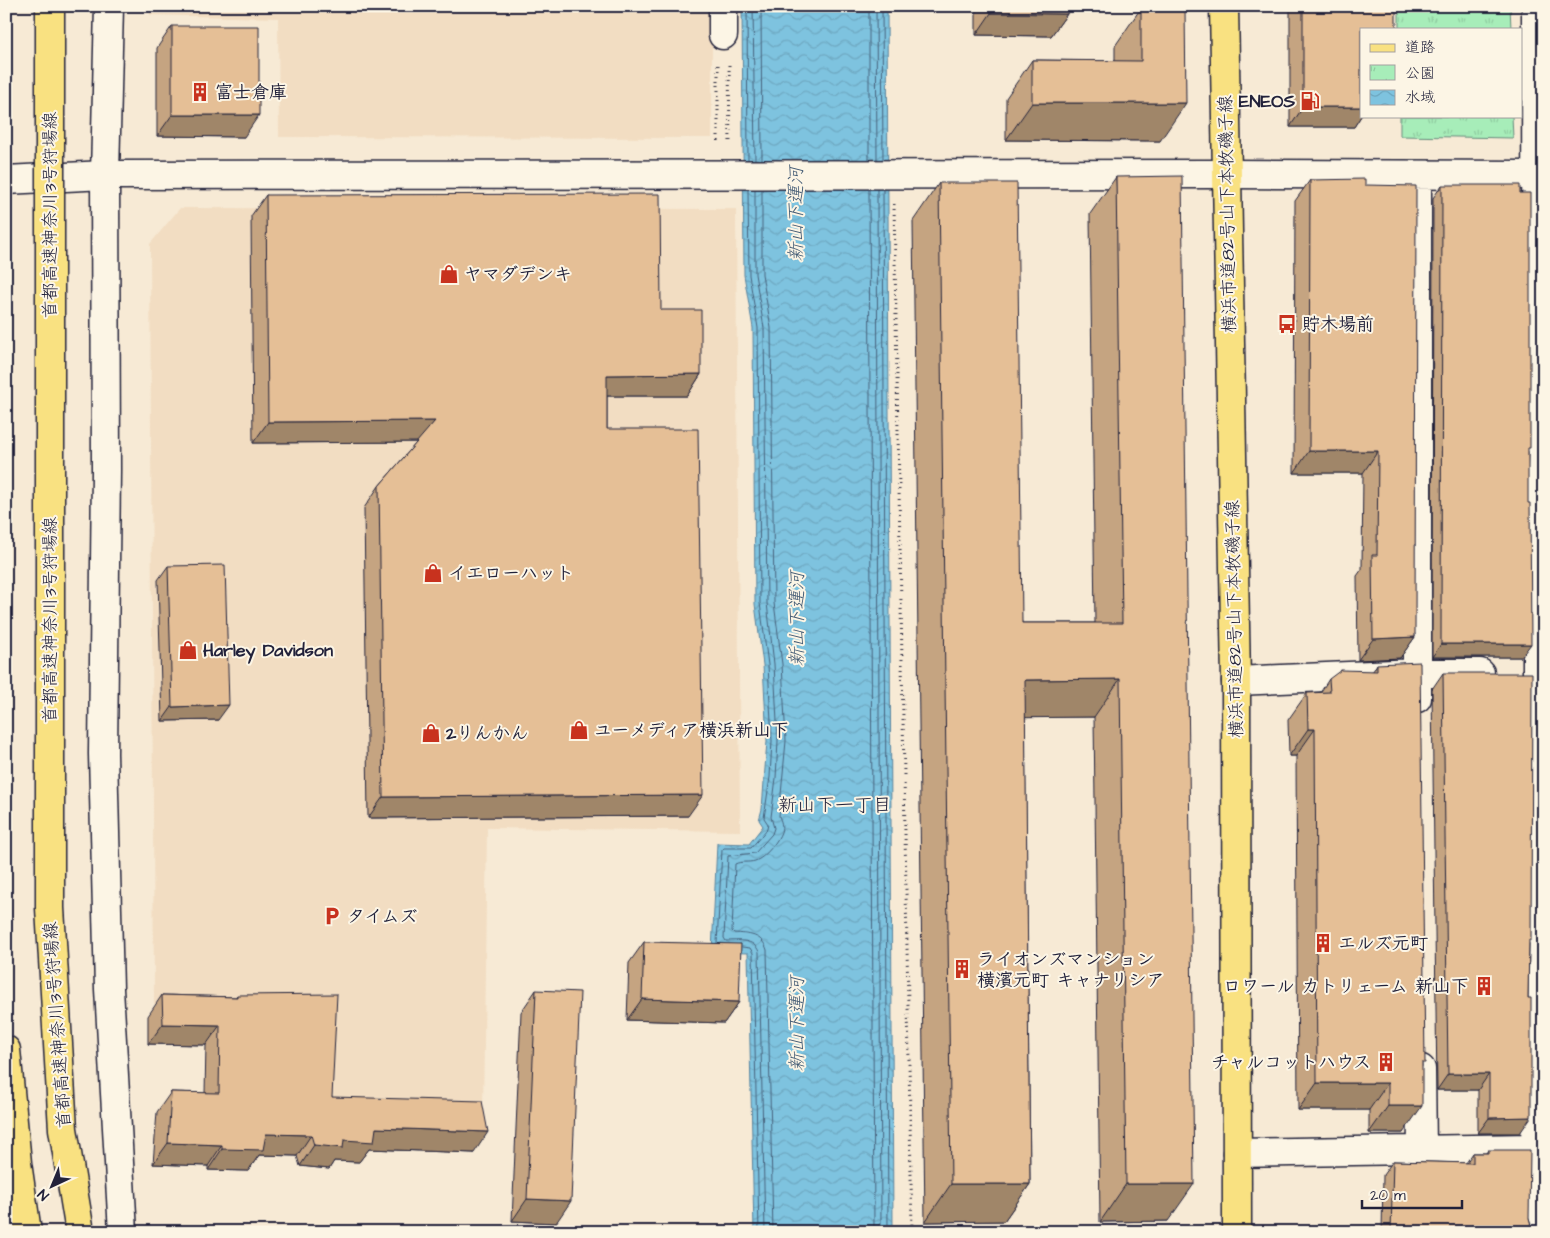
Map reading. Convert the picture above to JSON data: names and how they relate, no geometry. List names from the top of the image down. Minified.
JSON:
{"streets":{"main road":["横浜市道82号山下本牧磯子線","首都高速神奈川3号狩場線"]},"districts":["新山下一丁目"],"water":["新山下運河"],"places":{"building":["富士倉庫","エルズ元町","ライオンズマンション 横濱元町 キャナリシア","ロワール カトリェーム 新山下","チャルコットハウス"],"fuel station":["ENEOS"],"shop":["ヤマダデンキ","イエローハット","Harley Davidson","ユーメディア横浜新山下","2りんかん"],"bus stop":["貯木場前"],"parking":["タイムズ"]},"legend":["道路","公園","水域"],"scale_bar":"20 m","north":"bottom left"}
